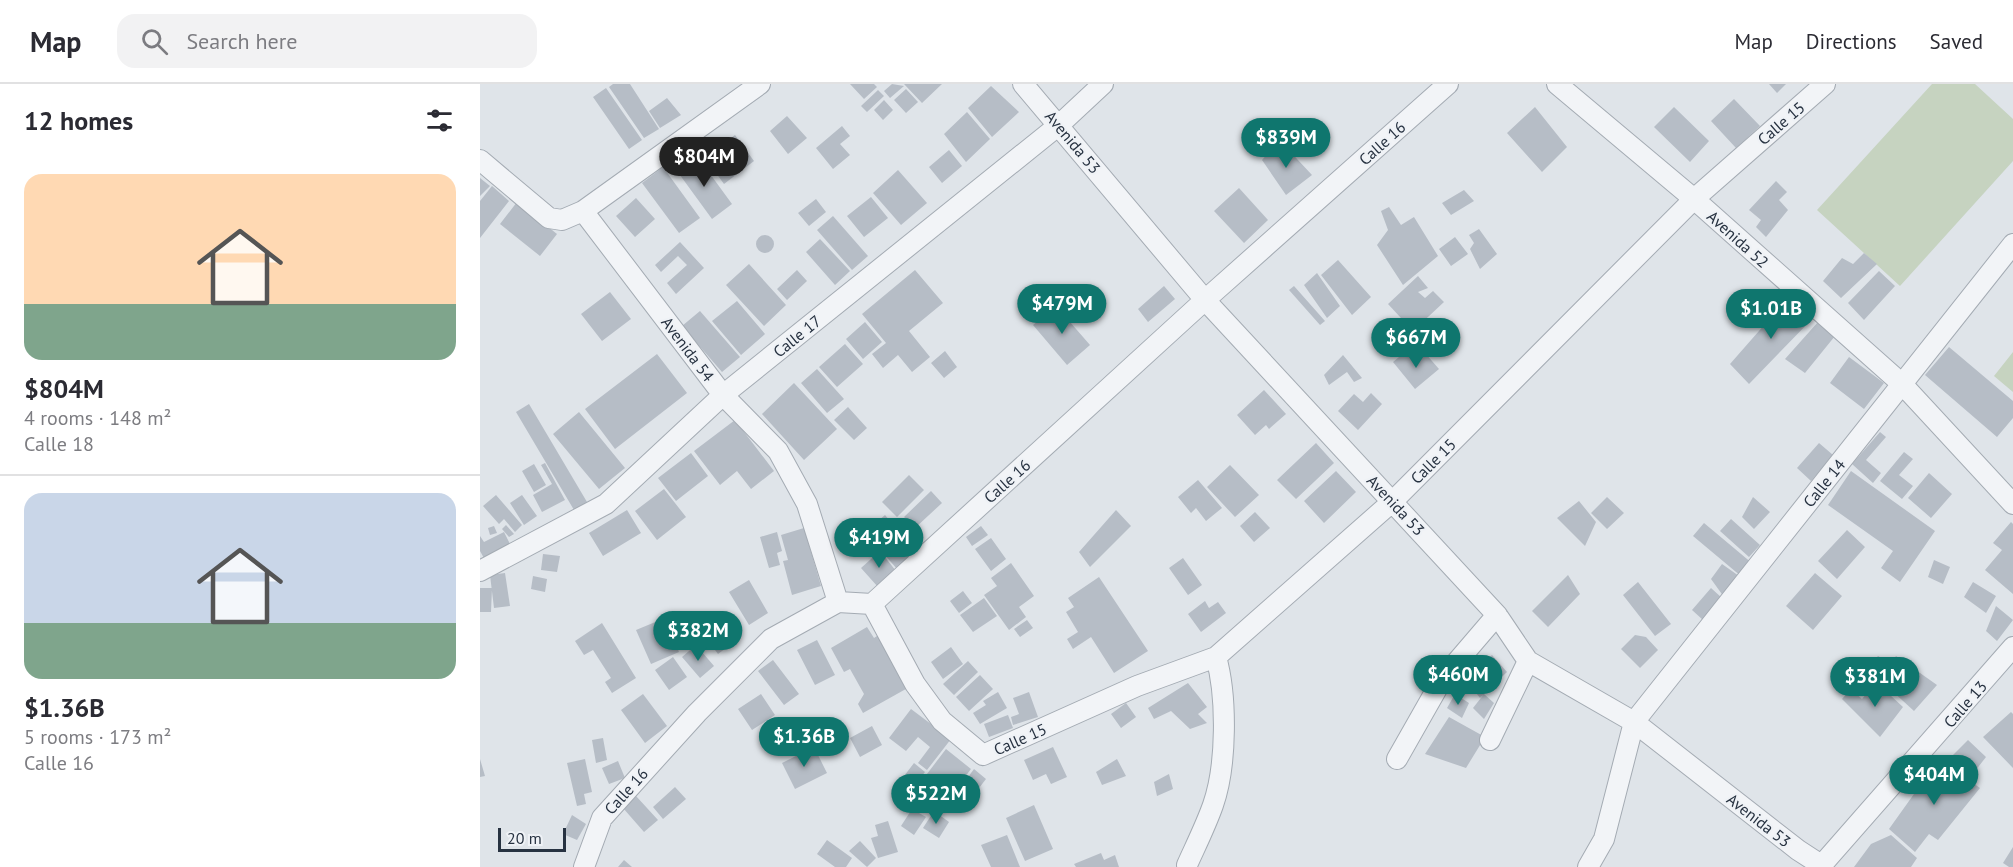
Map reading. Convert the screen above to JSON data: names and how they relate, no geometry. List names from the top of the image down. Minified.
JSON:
{"streets":{"street":["Calle 15","Avenida 53","Calle 16","Avenida 52","Calle 17","Avenida 54","Calle 14","Calle 13"]},"crossings":[["Calle 15","Avenida 53"],["Calle 15","Calle 16"],["Calle 15","Avenida 52"],["Avenida 53","Calle 16"],["Avenida 53","Calle 17"],["Avenida 53","Calle 14"],["Avenida 53","Calle 13"],["Calle 16","Avenida 54"],["Avenida 52","Calle 14"],["Calle 17","Avenida 54"]],"scale_bar":"20 m","page":{"header":"Map","search":"Search here","nav":["Map","Directions","Saved"],"heading":"12 homes","price":["$839M","$804M","$479M","$1.01B","$667M","$419M","$382M","$460M","$381M","$1.36B","$404M","$522M"],"list":[{"name":"$804M","note":"4 rooms · 148 m² · Calle 18"},{"name":"$1.36B","note":"5 rooms · 173 m² · Calle 16"}],"scale":"20 m"}}
